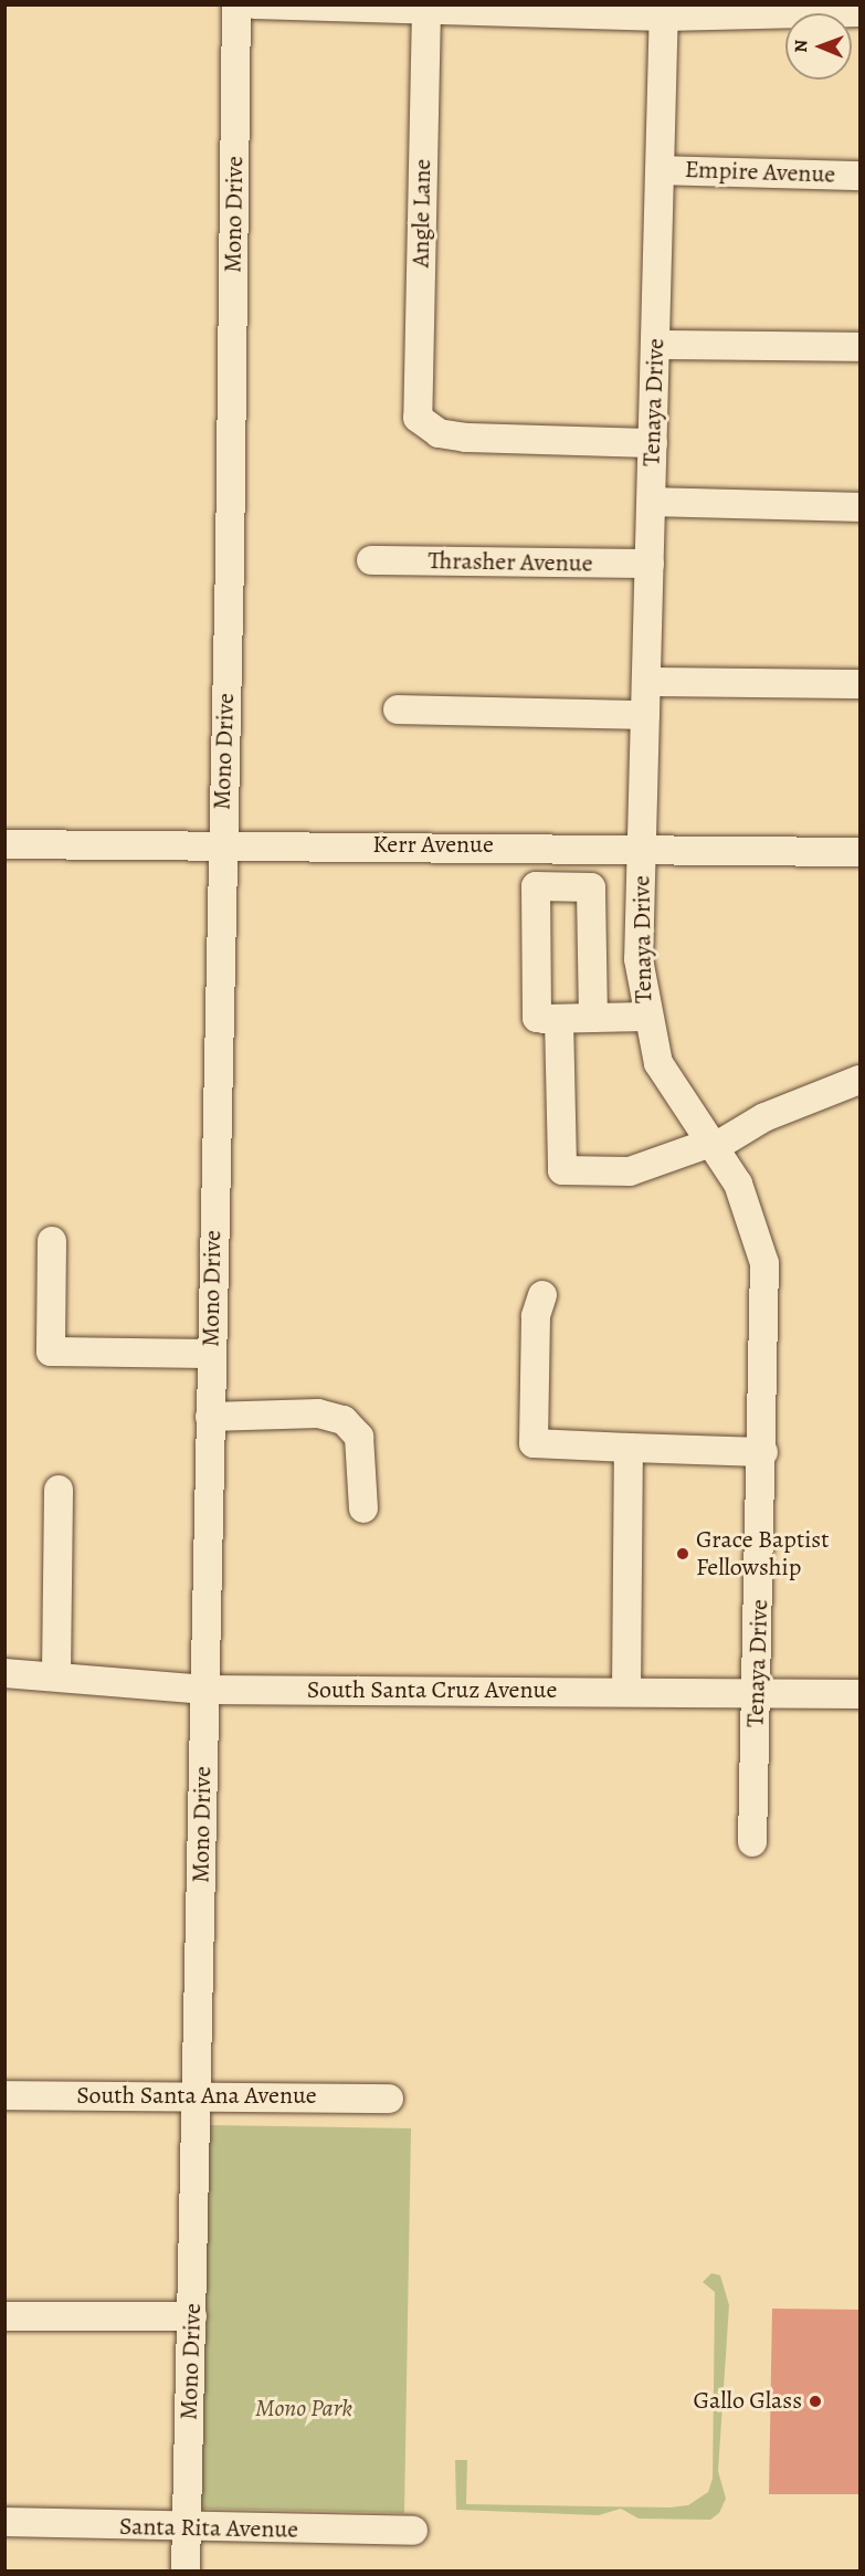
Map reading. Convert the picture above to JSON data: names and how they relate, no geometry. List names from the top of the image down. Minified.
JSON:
{"streets":{"street":["Empire Avenue","Angle Lane","Mono Drive","Tenaya Drive","Thrasher Avenue","Kerr Avenue","South Santa Cruz Avenue","South Santa Ana Avenue","Santa Rita Avenue"]},"crossings":[["Empire Avenue","Tenaya Drive"],["Angle Lane","Tenaya Drive"],["Mono Drive","Kerr Avenue"],["Mono Drive","South Santa Cruz Avenue"],["Mono Drive","South Santa Ana Avenue"],["Mono Drive","Santa Rita Avenue"],["Tenaya Drive","Thrasher Avenue"],["Tenaya Drive","Kerr Avenue"],["Tenaya Drive","South Santa Cruz Avenue"]],"parks":["Mono Park"],"places":["Grace Baptist Fellowship","Gallo Glass"],"north":"left"}
